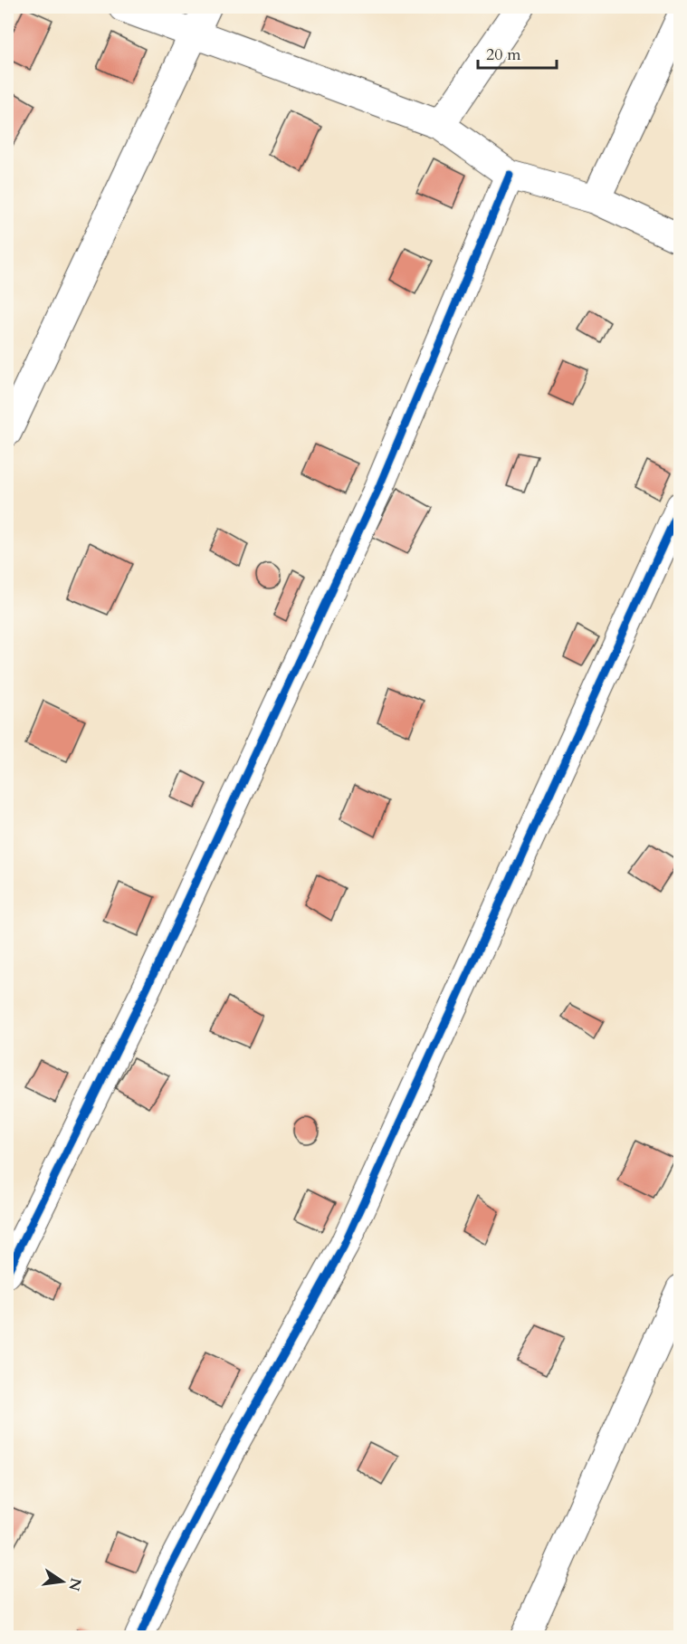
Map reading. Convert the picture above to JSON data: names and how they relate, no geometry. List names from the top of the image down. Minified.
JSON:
{"scale_bar":"20 m","north":"right"}
